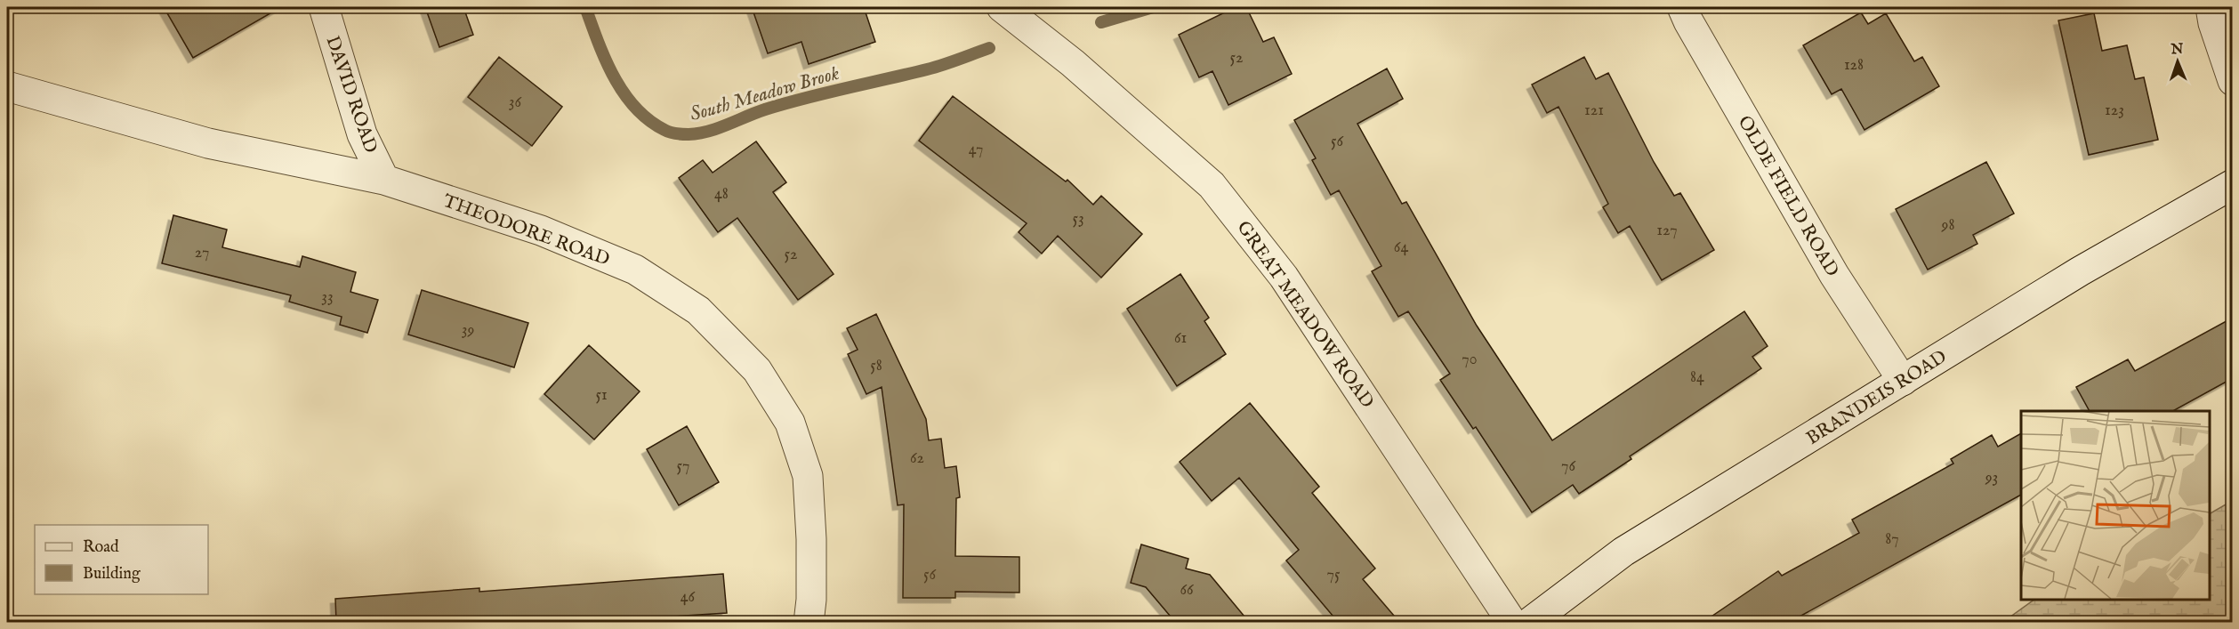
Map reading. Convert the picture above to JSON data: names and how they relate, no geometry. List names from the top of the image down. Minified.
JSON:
{"streets":{"street":["DAVID ROAD","OLDE FIELD ROAD","THEODORE ROAD","GREAT MEADOW ROAD","BRANDEIS ROAD"]},"crossings":[["DAVID ROAD","THEODORE ROAD"],["OLDE FIELD ROAD","BRANDEIS ROAD"]],"water":["South Meadow Brook"],"house_numbers":["52","128","36","121","123","56","47","48","53","98","127","64","27","52","33","39","61","70","58","84","51","62","57","76","93","87","56","75","66","46"],"legend":["Road","Building"],"north":"top"}
